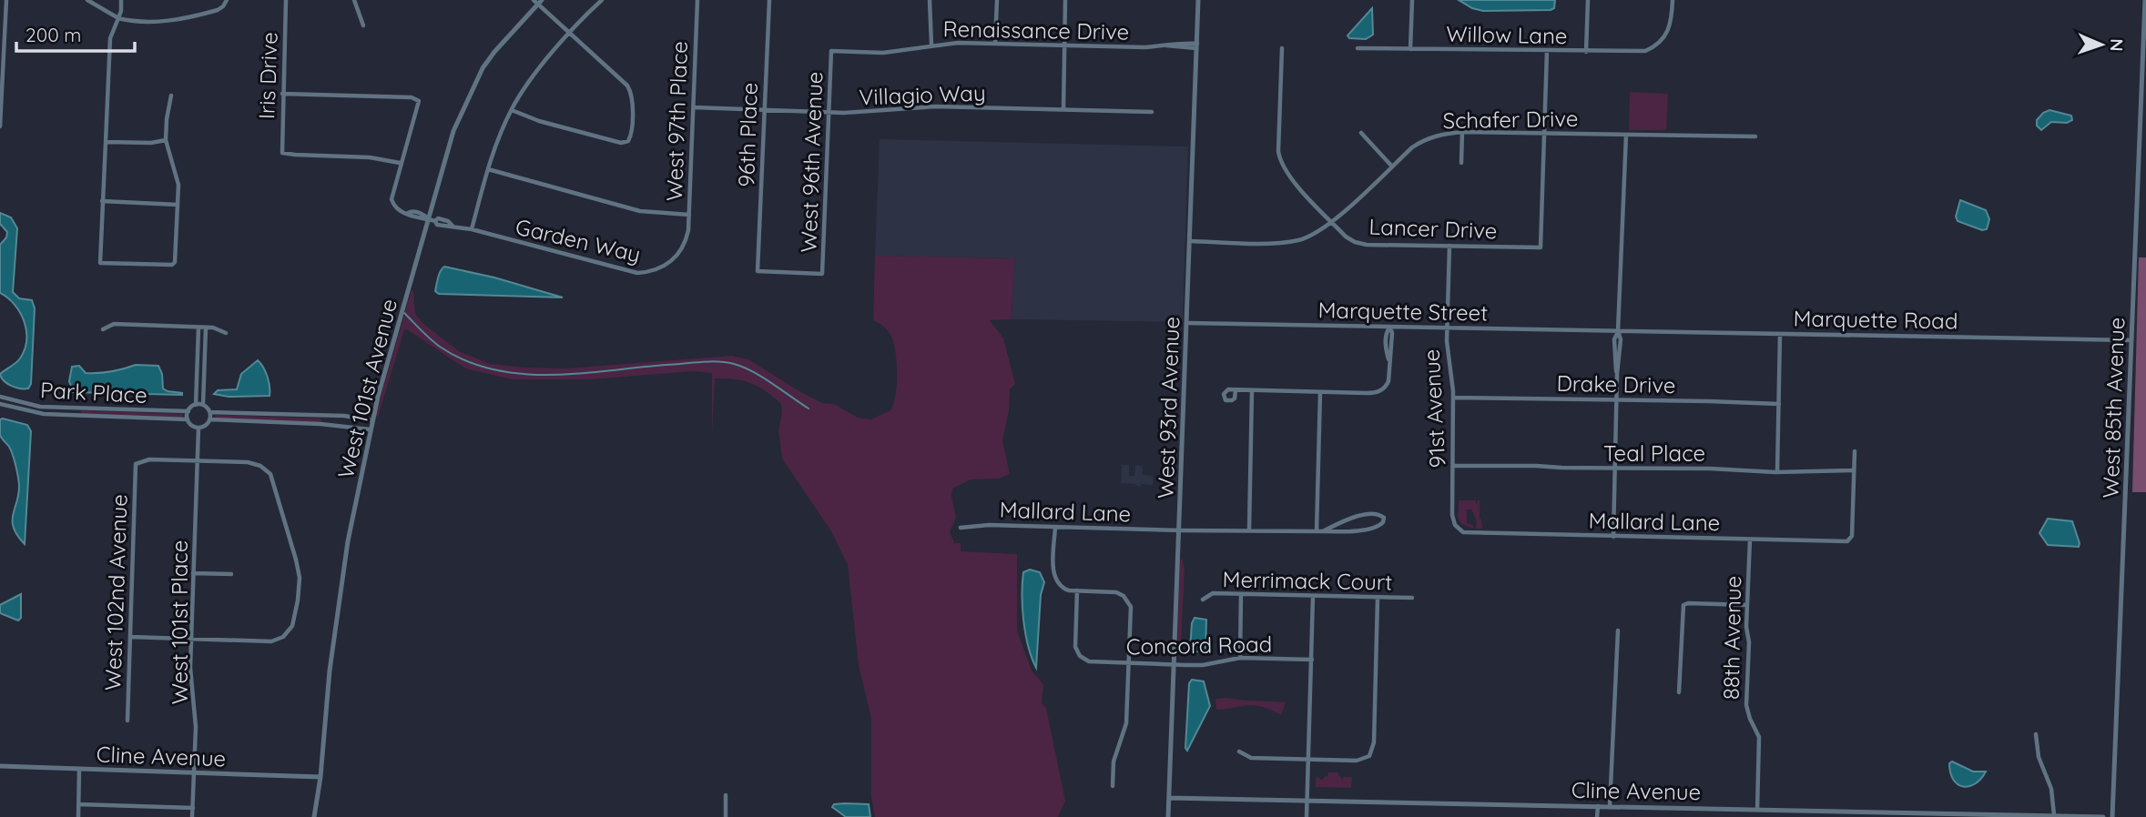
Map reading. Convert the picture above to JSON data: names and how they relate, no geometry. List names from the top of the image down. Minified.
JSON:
{"streets":{"street":["Renaissance Drive","Willow Lane","Iris Drive","Villagio Way","Schafer Drive","West 97th Place","96th Place","West 96th Avenue","Lancer Drive","Garden Way","Marquette Street","Marquette Road","Drake Drive","West 101st Avenue","Park Place","West 93rd Avenue","West 85th Avenue","91st Avenue","Teal Place","Mallard Lane","Merrimack Court","West 102nd Avenue","West 101st Place","88th Avenue","Concord Road","Cline Avenue"]},"crossings":[["Renaissance Drive","West 96th Avenue"],["Renaissance Drive","West 93rd Avenue"],["Iris Drive","Garden Way"],["Villagio Way","West 97th Place"],["Villagio Way","96th Place"],["Villagio Way","West 96th Avenue"],["Schafer Drive","Lancer Drive"],["Schafer Drive","West 93rd Avenue"],["West 97th Place","Garden Way"],["96th Place","West 96th Avenue"],["Lancer Drive","91st Avenue"],["Garden Way","West 101st Avenue"],["Marquette Street","Marquette Road"],["Marquette Street","West 93rd Avenue"],["Marquette Street","91st Avenue"],["Marquette Road","West 85th Avenue"],["Drake Drive","91st Avenue"],["West 101st Avenue","Cline Avenue"],["Park Place","West 101st Place"],["West 93rd Avenue","Mallard Lane"],["West 93rd Avenue","Concord Road"],["West 93rd Avenue","Cline Avenue"],["91st Avenue","Teal Place"],["91st Avenue","Mallard Lane"],["Teal Place","Mallard Lane"],["Mallard Lane","88th Avenue"],["West 102nd Avenue","West 101st Place"],["West 101st Place","Cline Avenue"],["88th Avenue","Cline Avenue"]],"scale_bar":"200 m","north":"right"}
